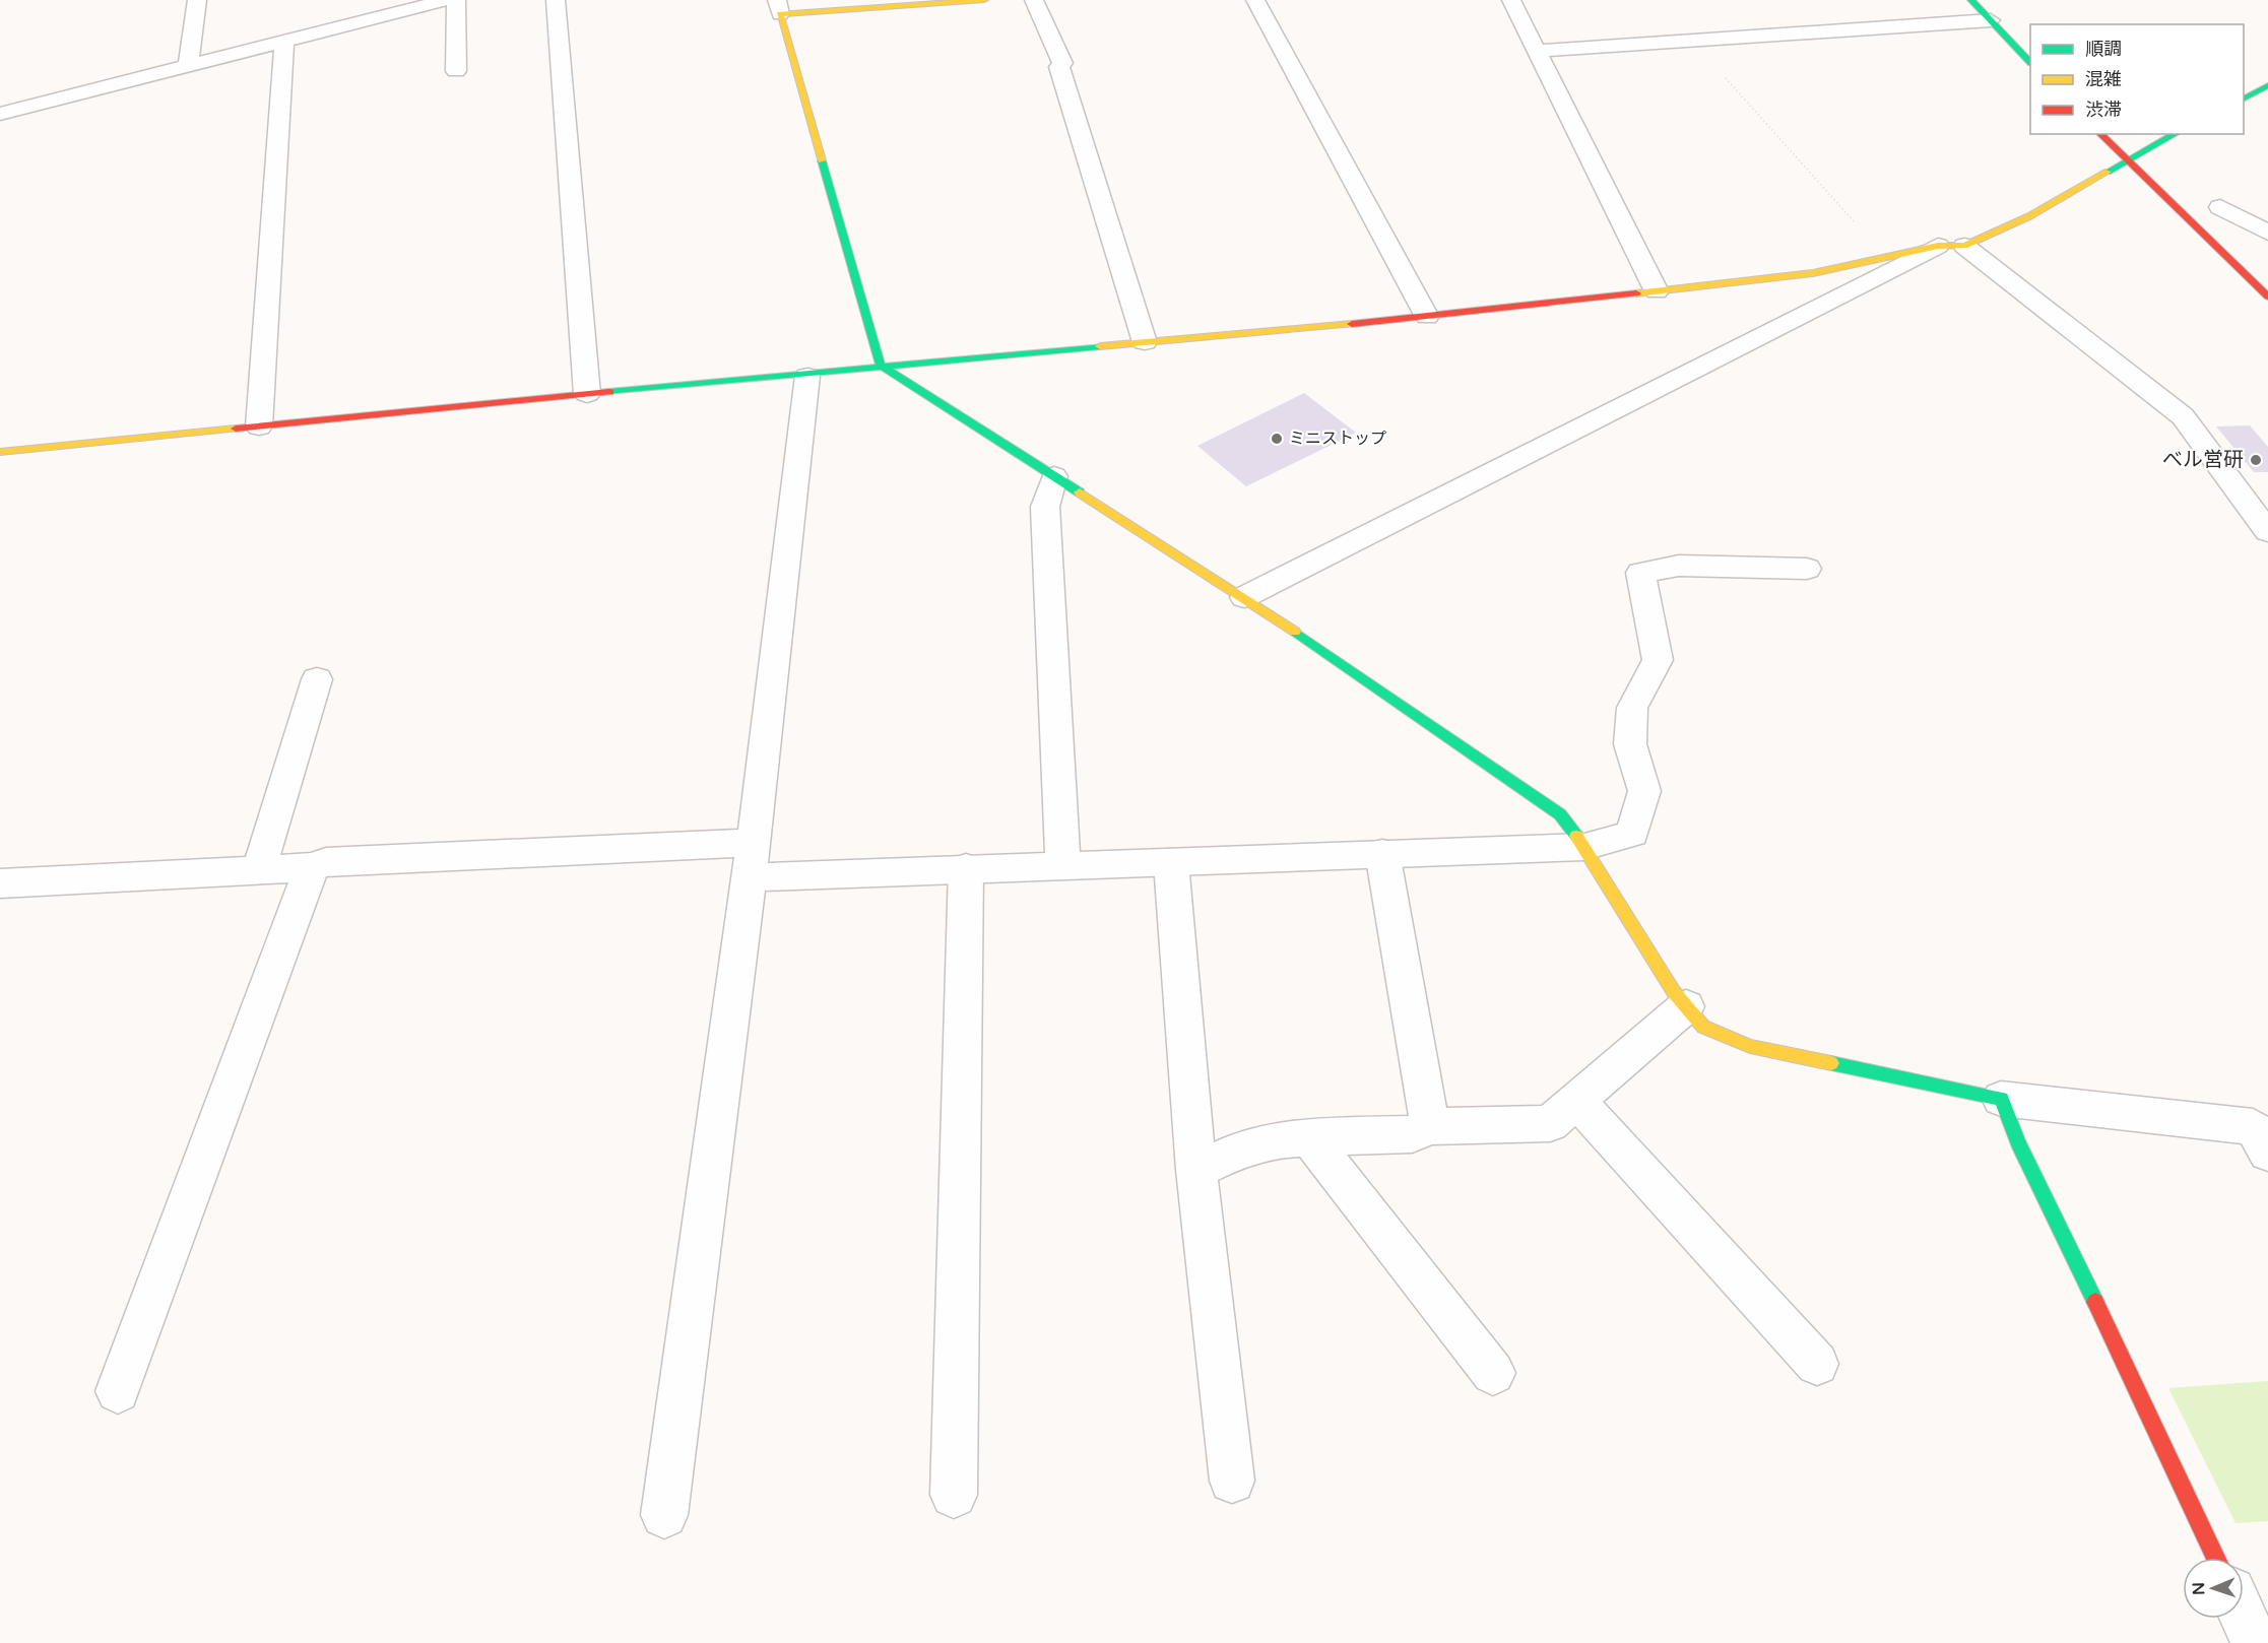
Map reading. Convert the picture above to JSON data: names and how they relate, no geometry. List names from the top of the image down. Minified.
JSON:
{"places":["ミニストップ","べル営研"],"legend":["順調","混雑","渋滞"],"north":"left"}
